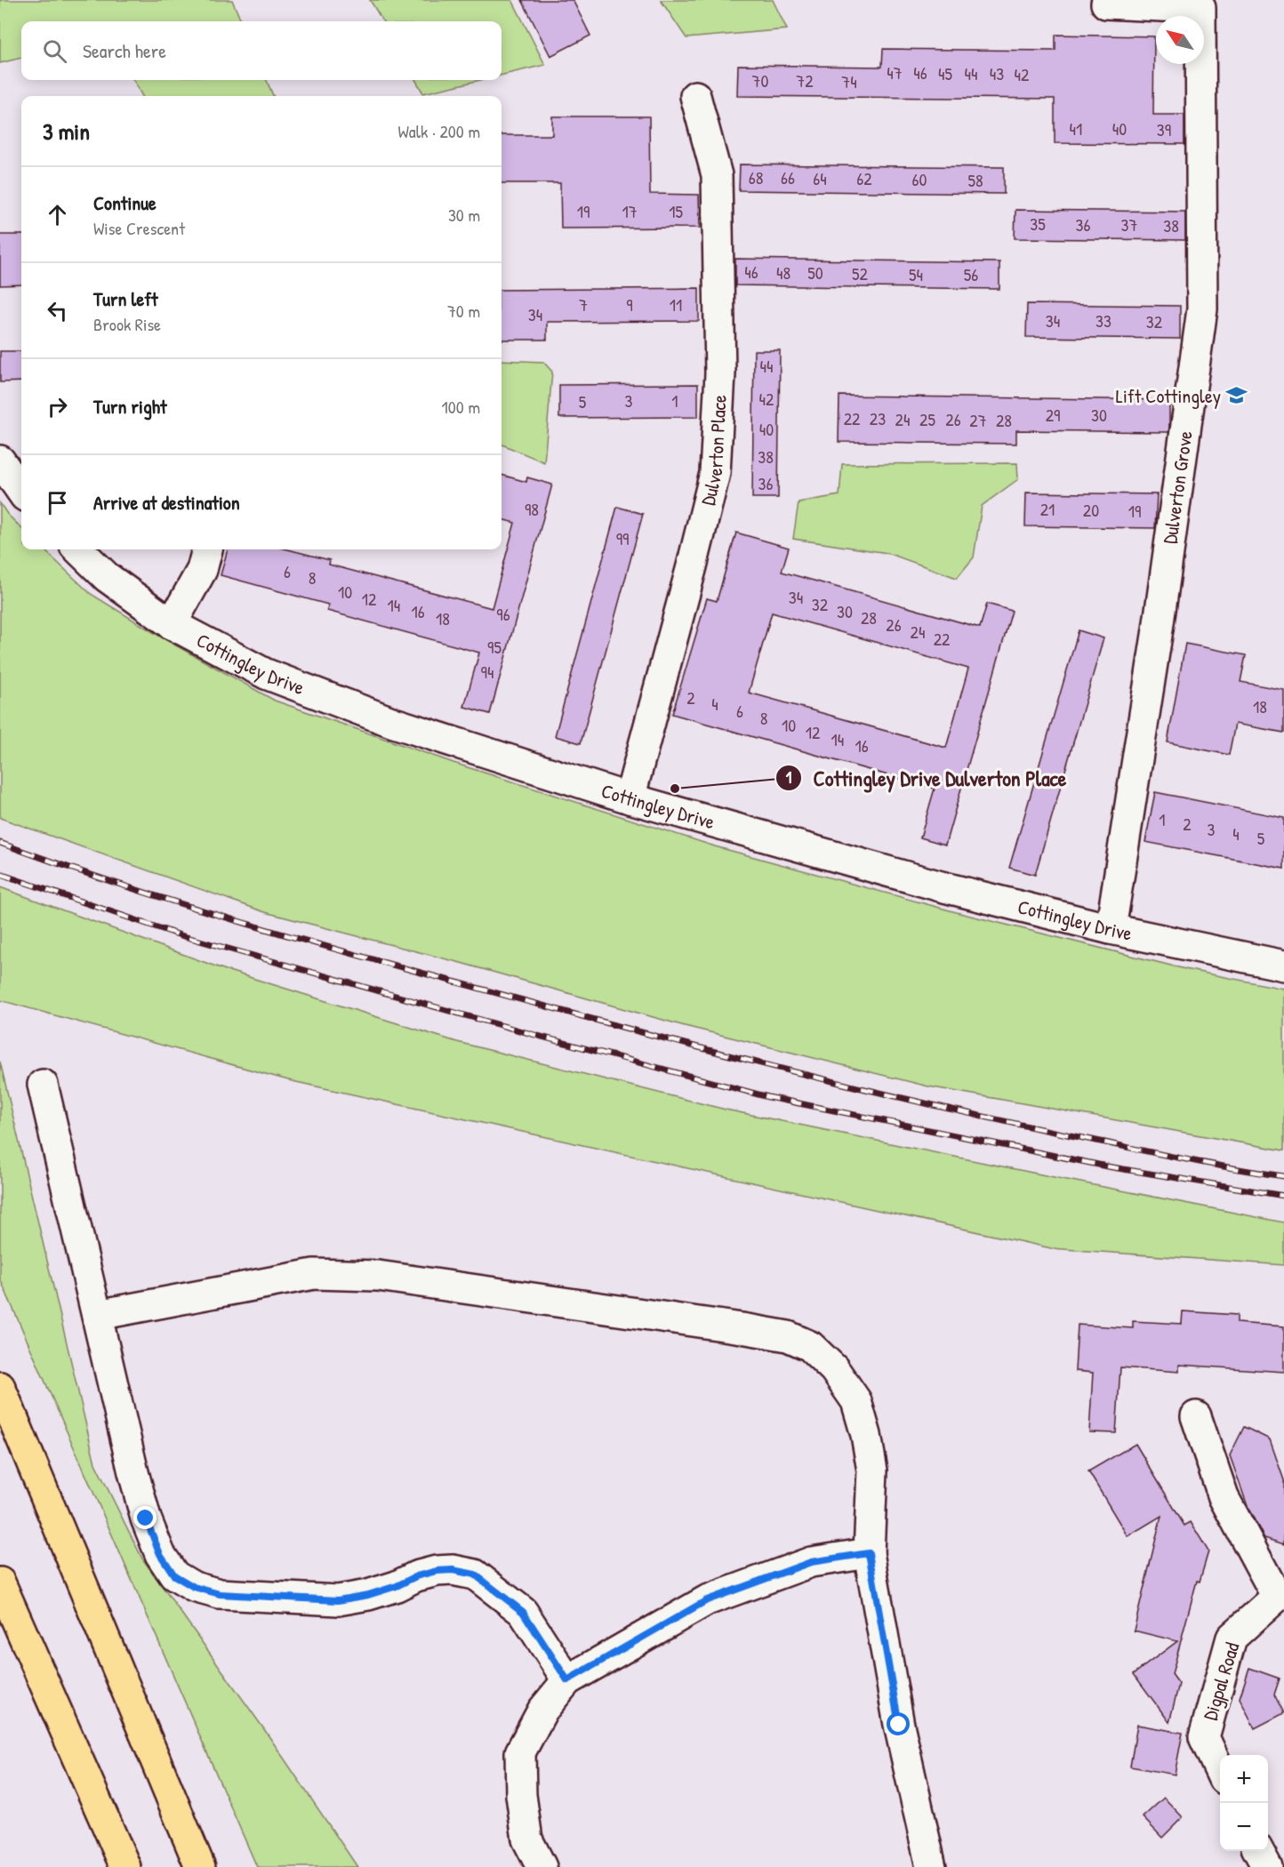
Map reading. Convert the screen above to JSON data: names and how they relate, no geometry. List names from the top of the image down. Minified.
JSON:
{"streets":{"street":["Dulverton Place","Dulverton Grove","Cottingley Drive","Digpal Road"]},"crossings":[["Dulverton Place","Cottingley Drive"],["Dulverton Grove","Cottingley Drive"]],"places":{"school or university":["Lift Cottingley"],"other":["Cottingley Drive Dulverton Place"]},"house_numbers":["47","46","45","44","43","42","70","72","74","41","40","39","68","66","64","62","60","58","19","17","15","35","36","37","38","46","48","50","52","54","56","7","9","11","34","34","33","32","44","42","3","1","5","29","30","22","23","24","25","26","27","28","40","38","36","98","21","20","19","99","6","8","10","34","12","32","14","16","30","96","28","18","26","24","22","95","94","2","4","18","6","8","10","12","14","16","1","2","3","4","5"],"north":"top left","page":{"search":"Search here","heading":["3 min","Walk · 200 m"],"list":[["Continue","Wise Crescent","30 m"],["Turn left","Brook Rise","70 m"],["Turn right","100 m"],"Arrive at destination"],"map_buttons":["+","−"]}}
